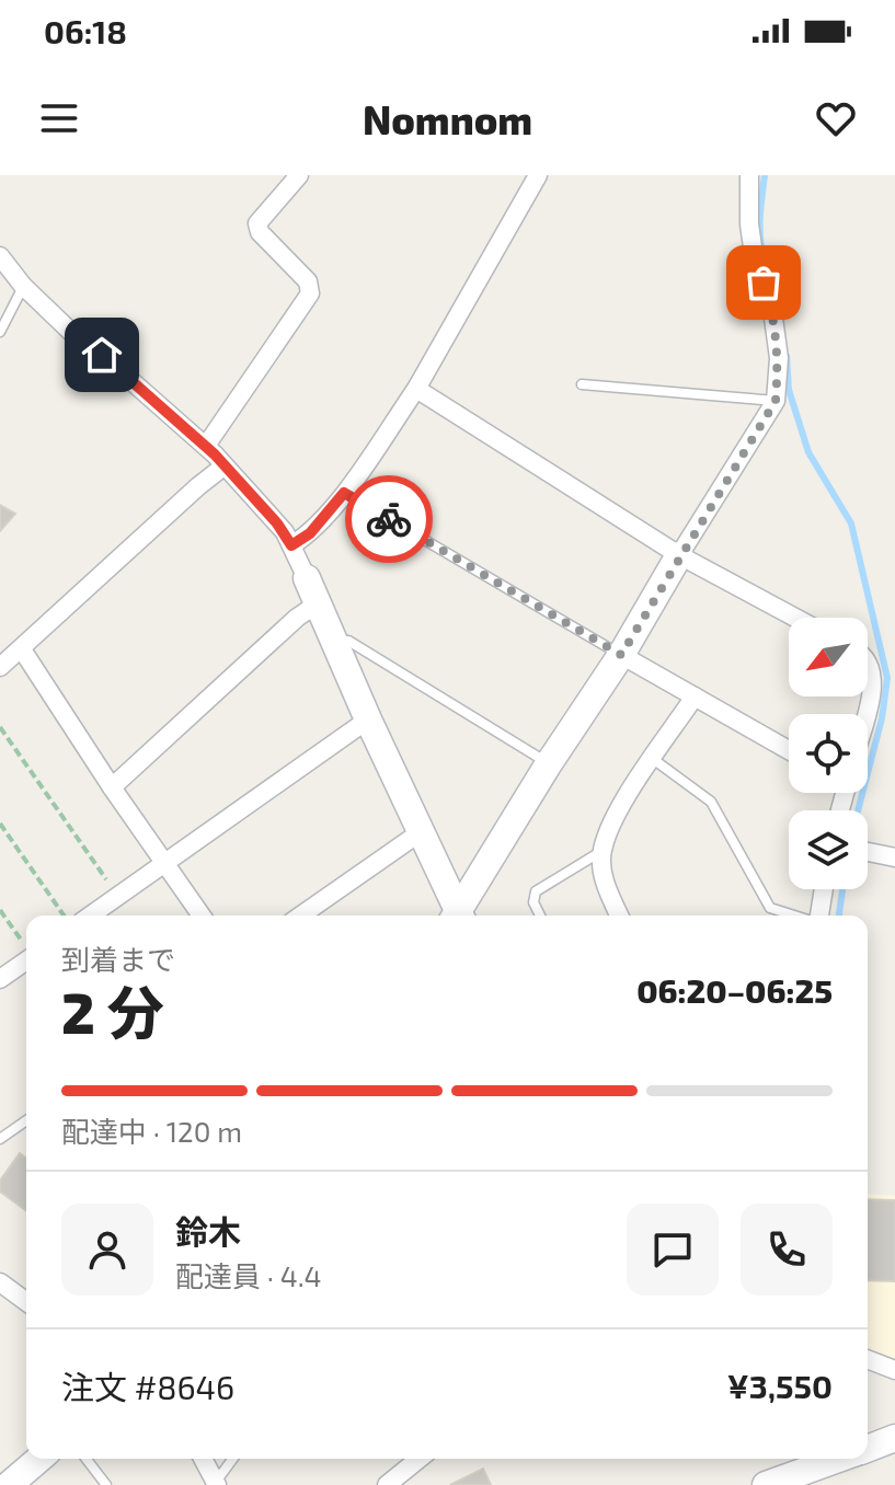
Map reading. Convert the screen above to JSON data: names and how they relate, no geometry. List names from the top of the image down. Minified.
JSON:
{"north":"bottom left","page":{"status":"06:18","header":"Nomnom","heading":["2 分","到着まで","06:20–06:25"],"panel":["鈴木","配達員 · 4.4","注文 #8646","¥3,550"],"bar":"配達中 · 120 m"}}
